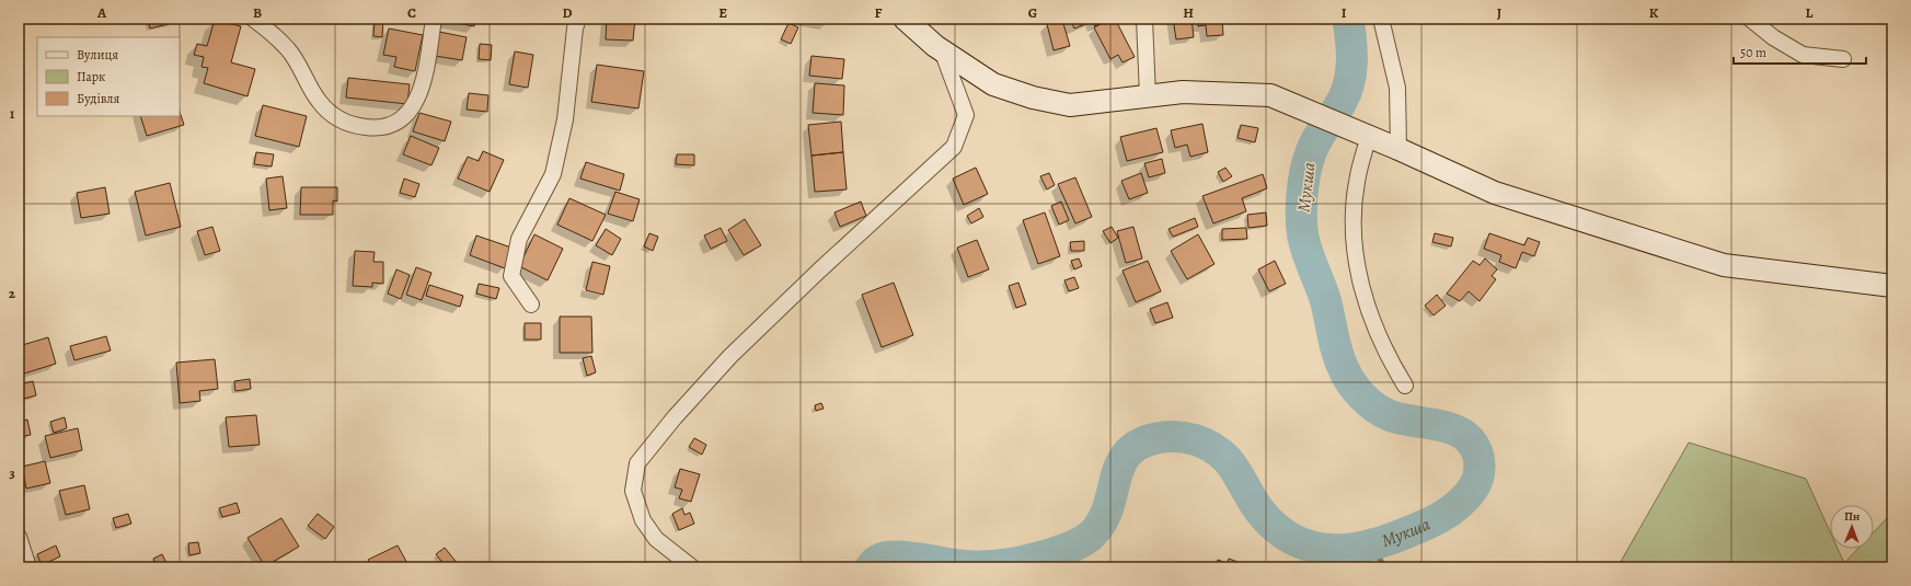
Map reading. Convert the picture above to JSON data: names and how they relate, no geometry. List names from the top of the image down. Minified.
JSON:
{"water":["Мукша"],"legend":["Вулиця","Парк","Будівля"],"scale_bar":"50 m","north":"top","grid":{"columns":["A","B","C","D","E","F","G","H","I","J","K","L"],"rows":["1","2","3"]}}
